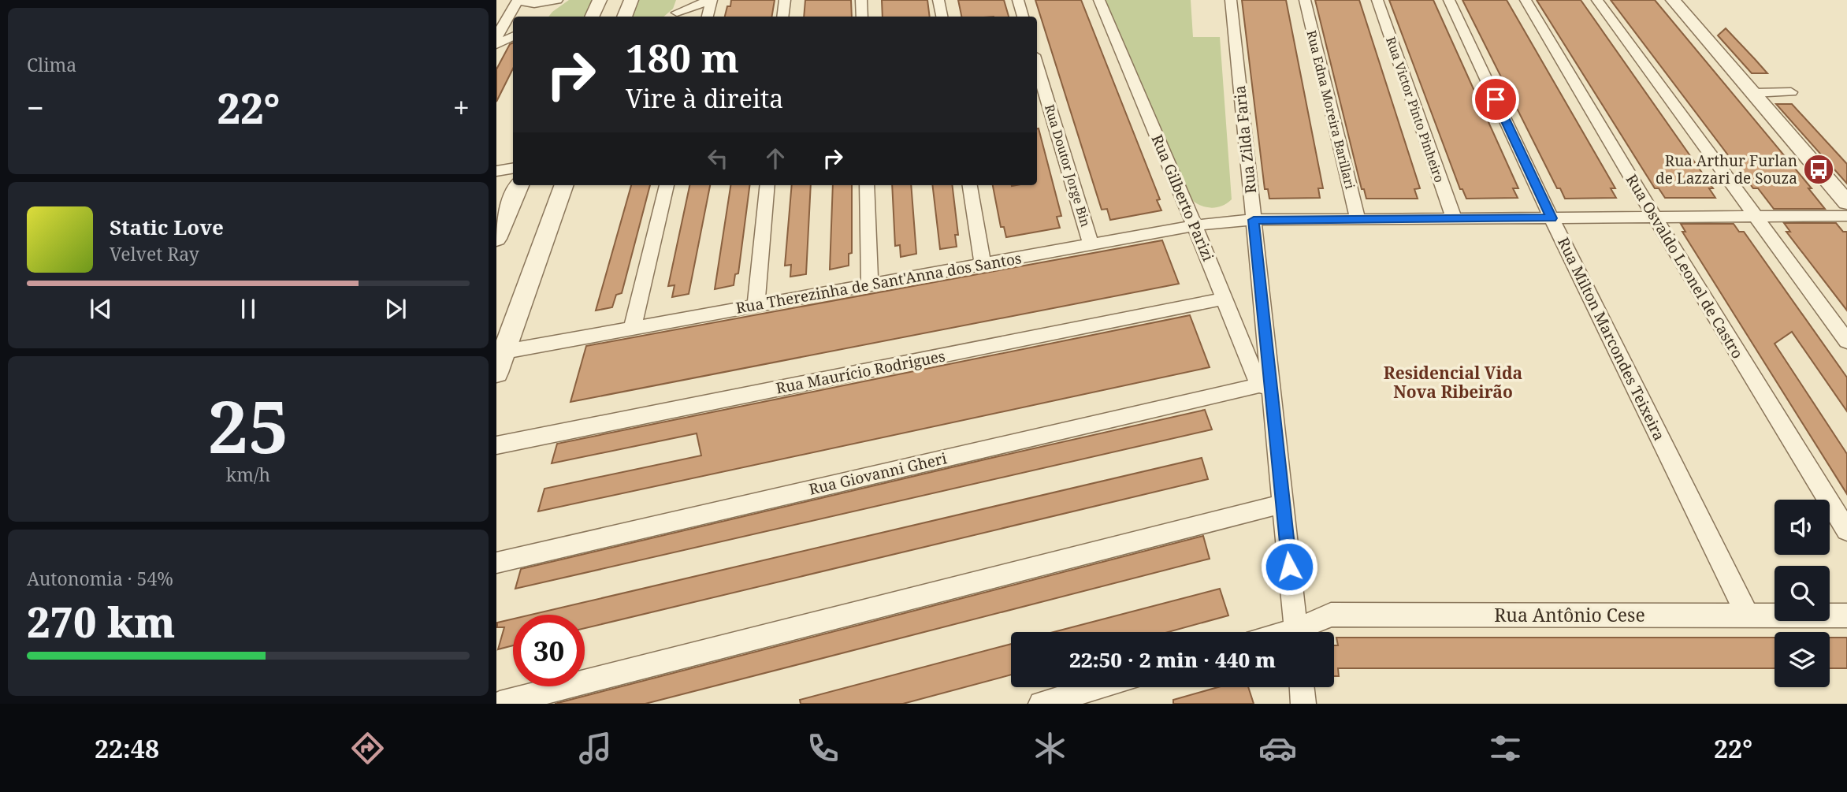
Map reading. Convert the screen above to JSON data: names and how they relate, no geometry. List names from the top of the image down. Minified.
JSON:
{"streets":{"street":["Rua Edna Moreira Barillari","Rua Victor Pinto Pinheiro","Rua Zilda Faria","Rua Doutor Jorge Bin","Rua Gilberto Parizi","Rua Osvaldo Leonel de Castro","Rua Therezinha de Sant'Anna dos Santos","Rua Milton Marcondes Teixeira","Rua Maurício Rodrigues","Rua Giovanni Gheri","Rua Antônio Cese"]},"crossings":[["Rua Zilda Faria","Rua Gilberto Parizi"],["Rua Zilda Faria","Rua Therezinha de Sant'Anna dos Santos"],["Rua Zilda Faria","Rua Giovanni Gheri"],["Rua Doutor Jorge Bin","Rua Therezinha de Sant'Anna dos Santos"],["Rua Gilberto Parizi","Rua Therezinha de Sant'Anna dos Santos"],["Rua Gilberto Parizi","Rua Maurício Rodrigues"],["Rua Gilberto Parizi","Rua Giovanni Gheri"],["Rua Milton Marcondes Teixeira","Rua Antônio Cese"]],"districts":["Residencial Vida Nova Ribeirão"],"places":{"bus stop":["Rua Arthur Furlan de Lazzari de Souza"]},"page":{"tile":["Clima",["25","km/h"],["Autonomia · 54%","270 km"]],"turn":["180 m","Vire à direita"],"heat":["−","22°","+"],"song":["Static Love","Velvet Ray"],"limit":"30","trip":"22:50 · 2 min · 440 m","tabs":["22:48","22°"]}}
